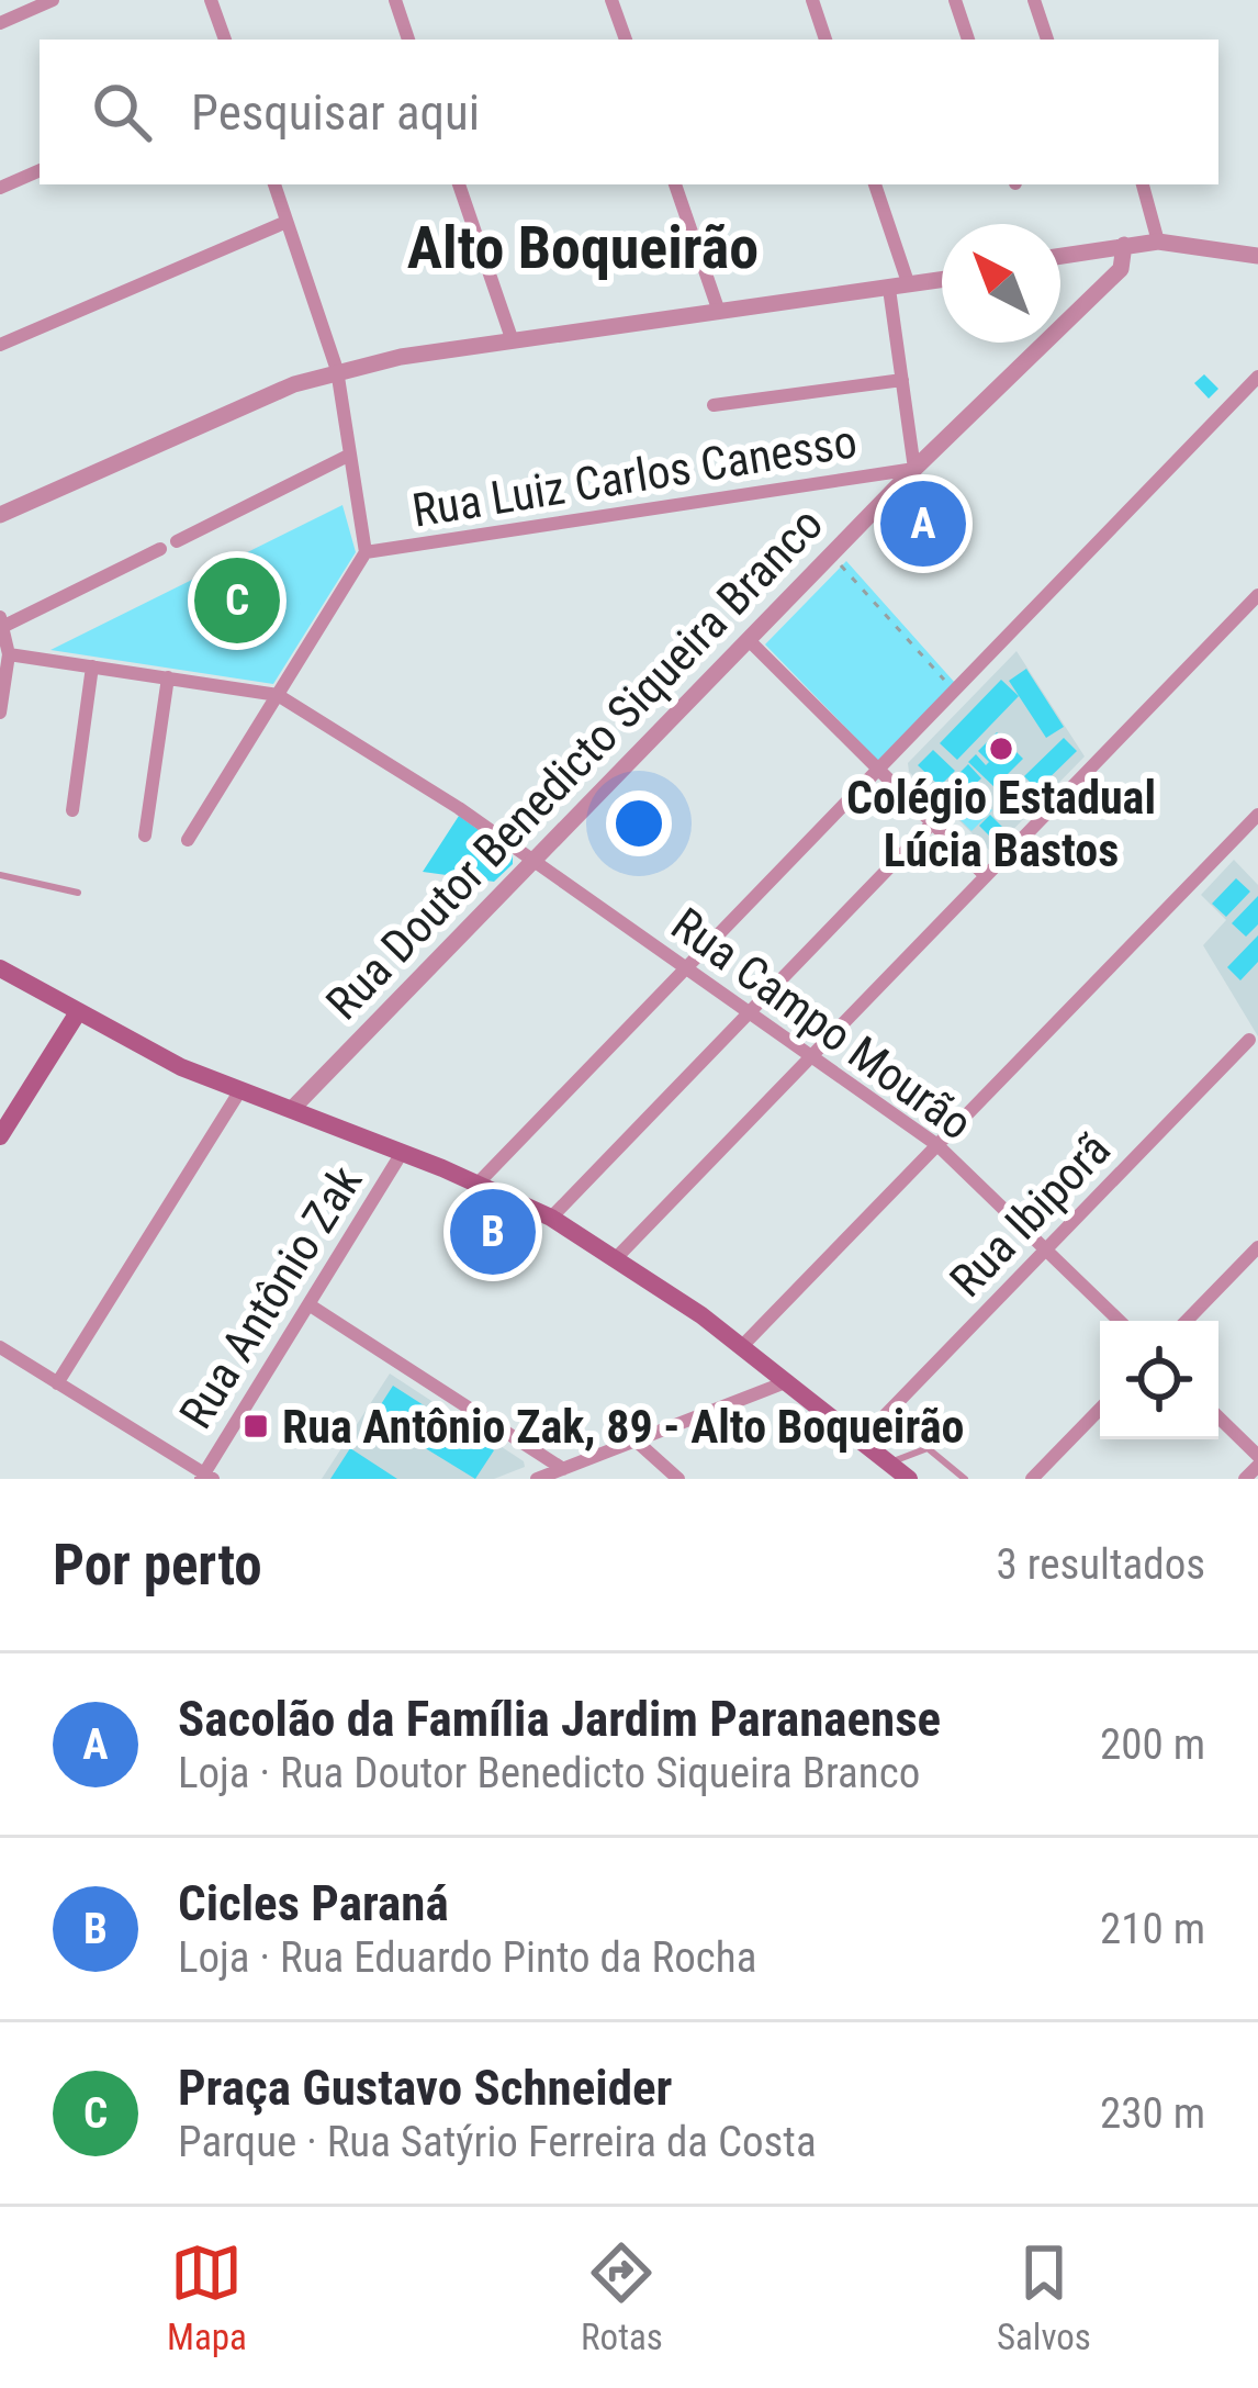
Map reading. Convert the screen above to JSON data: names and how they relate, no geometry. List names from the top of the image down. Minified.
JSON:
{"streets":{"street":["Rua Luiz Carlos Canesso","Rua Doutor Benedicto Siqueira Branco","Rua Campo Mourão","Rua Ibiporã","Rua Antônio Zak"]},"crossings":[["Rua Luiz Carlos Canesso","Rua Doutor Benedicto Siqueira Branco"],["Rua Doutor Benedicto Siqueira Branco","Rua Campo Mourão"],["Rua Campo Mourão","Rua Ibiporã"]],"districts":["Alto Boqueirão"],"places":{"other":["Colégio Estadual Lúcia Bastos"],"transit":["Rua Antônio Zak, 89 - Alto Boqueirão"]},"north":"top left","page":{"search":"Pesquisar aqui","pins":["A","C","B"],"heading":["Por perto","3 resultados"],"list":[{"mark":"A","name":"Sacolão da Família Jardim Paranaense","note":"Loja · Rua Doutor Benedicto Siqueira Branco","value":"200 m"},{"mark":"B","name":"Cicles Paraná","note":"Loja · Rua Eduardo Pinto da Rocha","value":"210 m"},{"mark":"C","name":"Praça Gustavo Schneider","note":"Parque · Rua Satýrio Ferreira da Costa","value":"230 m"}],"nav":["Mapa","Rotas","Salvos"]}}
